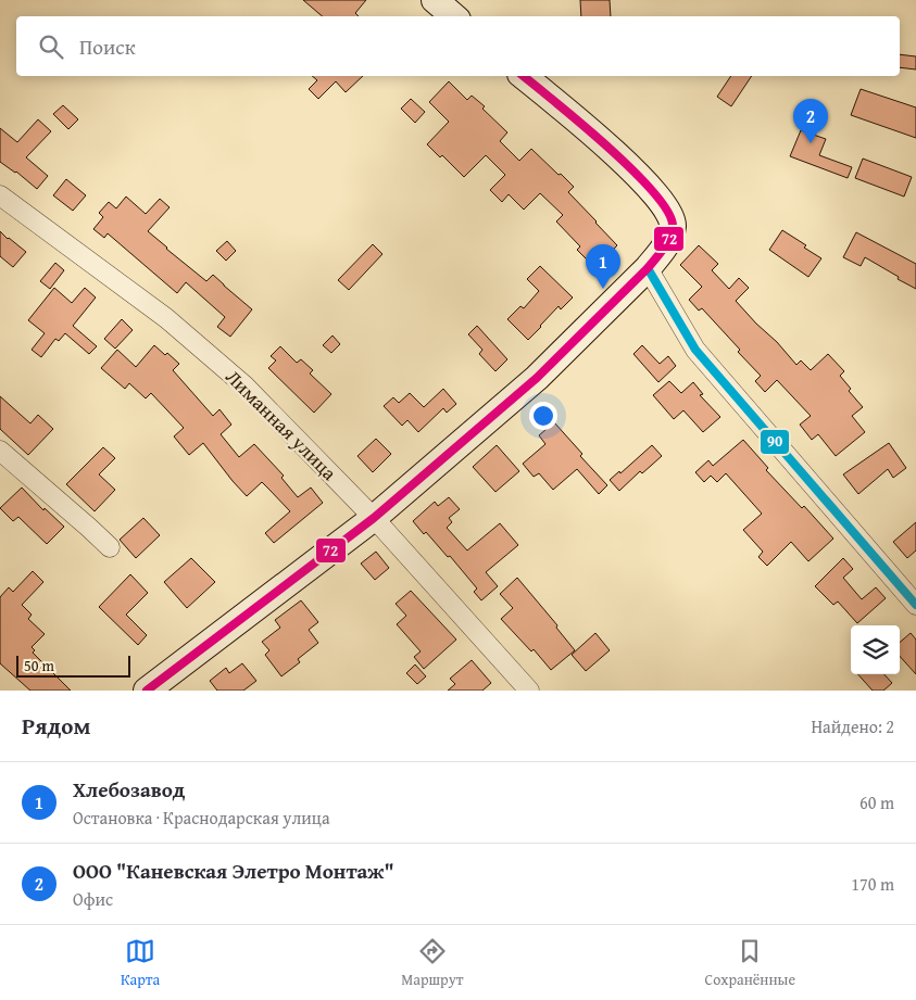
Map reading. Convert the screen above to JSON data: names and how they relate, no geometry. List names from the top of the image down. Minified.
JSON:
{"streets":{"street":["Лиманная улица"]},"lines":["transit line 72","transit line 90"],"scale_bar":"50 m","page":{"search":"Поиск","pins":["2","1"],"scale":"50 m","heading":["Рядом","Найдено: 2"],"list":[{"mark":"1","name":"Хлебозавод","note":"Остановка · Краснодарская улица","value":"60 m"},{"mark":"2","name":"ООО \"Каневская Элетро Монтаж\"","note":"Офис","value":"170 m"}],"nav":["Карта","Маршрут","Сохранённые"]}}
